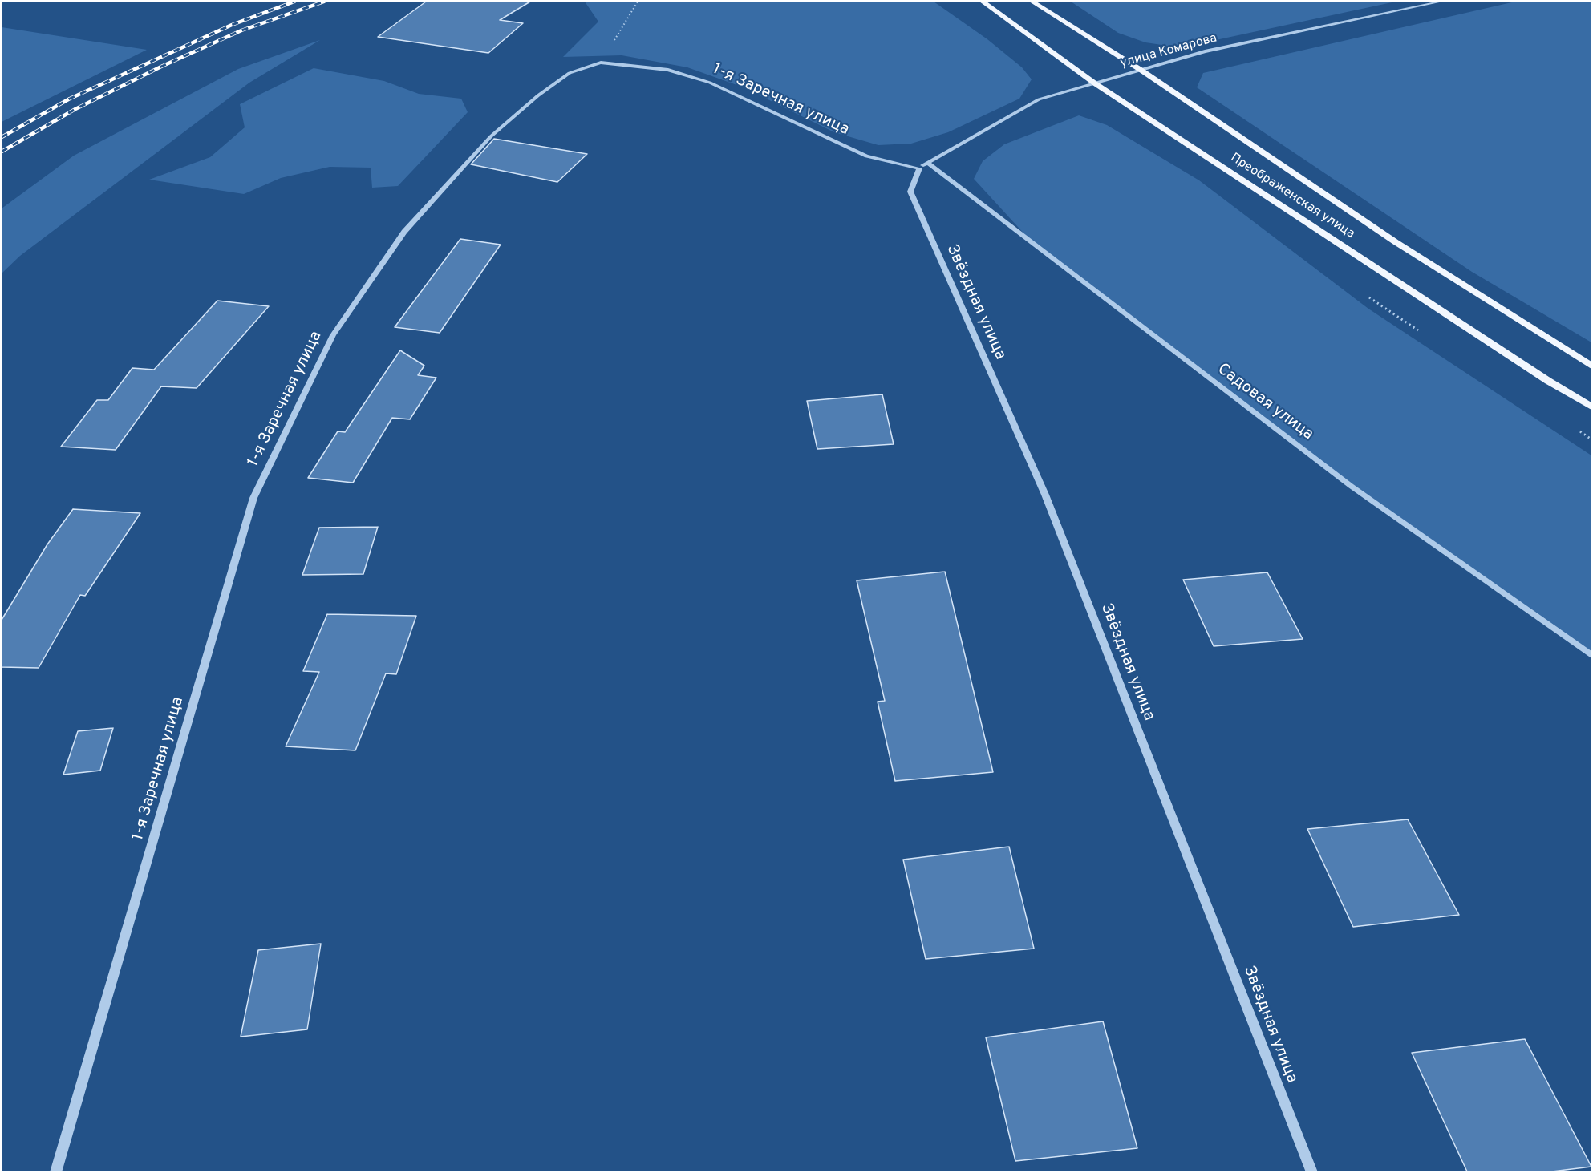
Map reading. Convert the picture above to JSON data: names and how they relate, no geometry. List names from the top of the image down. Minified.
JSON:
{"streets":{"main road":["Преображенская улица"],"street":["улица Комарова","1-я Заречная улица","Звёздная улица","Садовая улица"]},"crossings":[["улица Комарова","1-я Заречная улица"],["улица Комарова","Преображенская улица"],["улица Комарова","Звёздная улица"],["улица Комарова","Садовая улица"],["1-я Заречная улица","Звёздная улица"]]}
